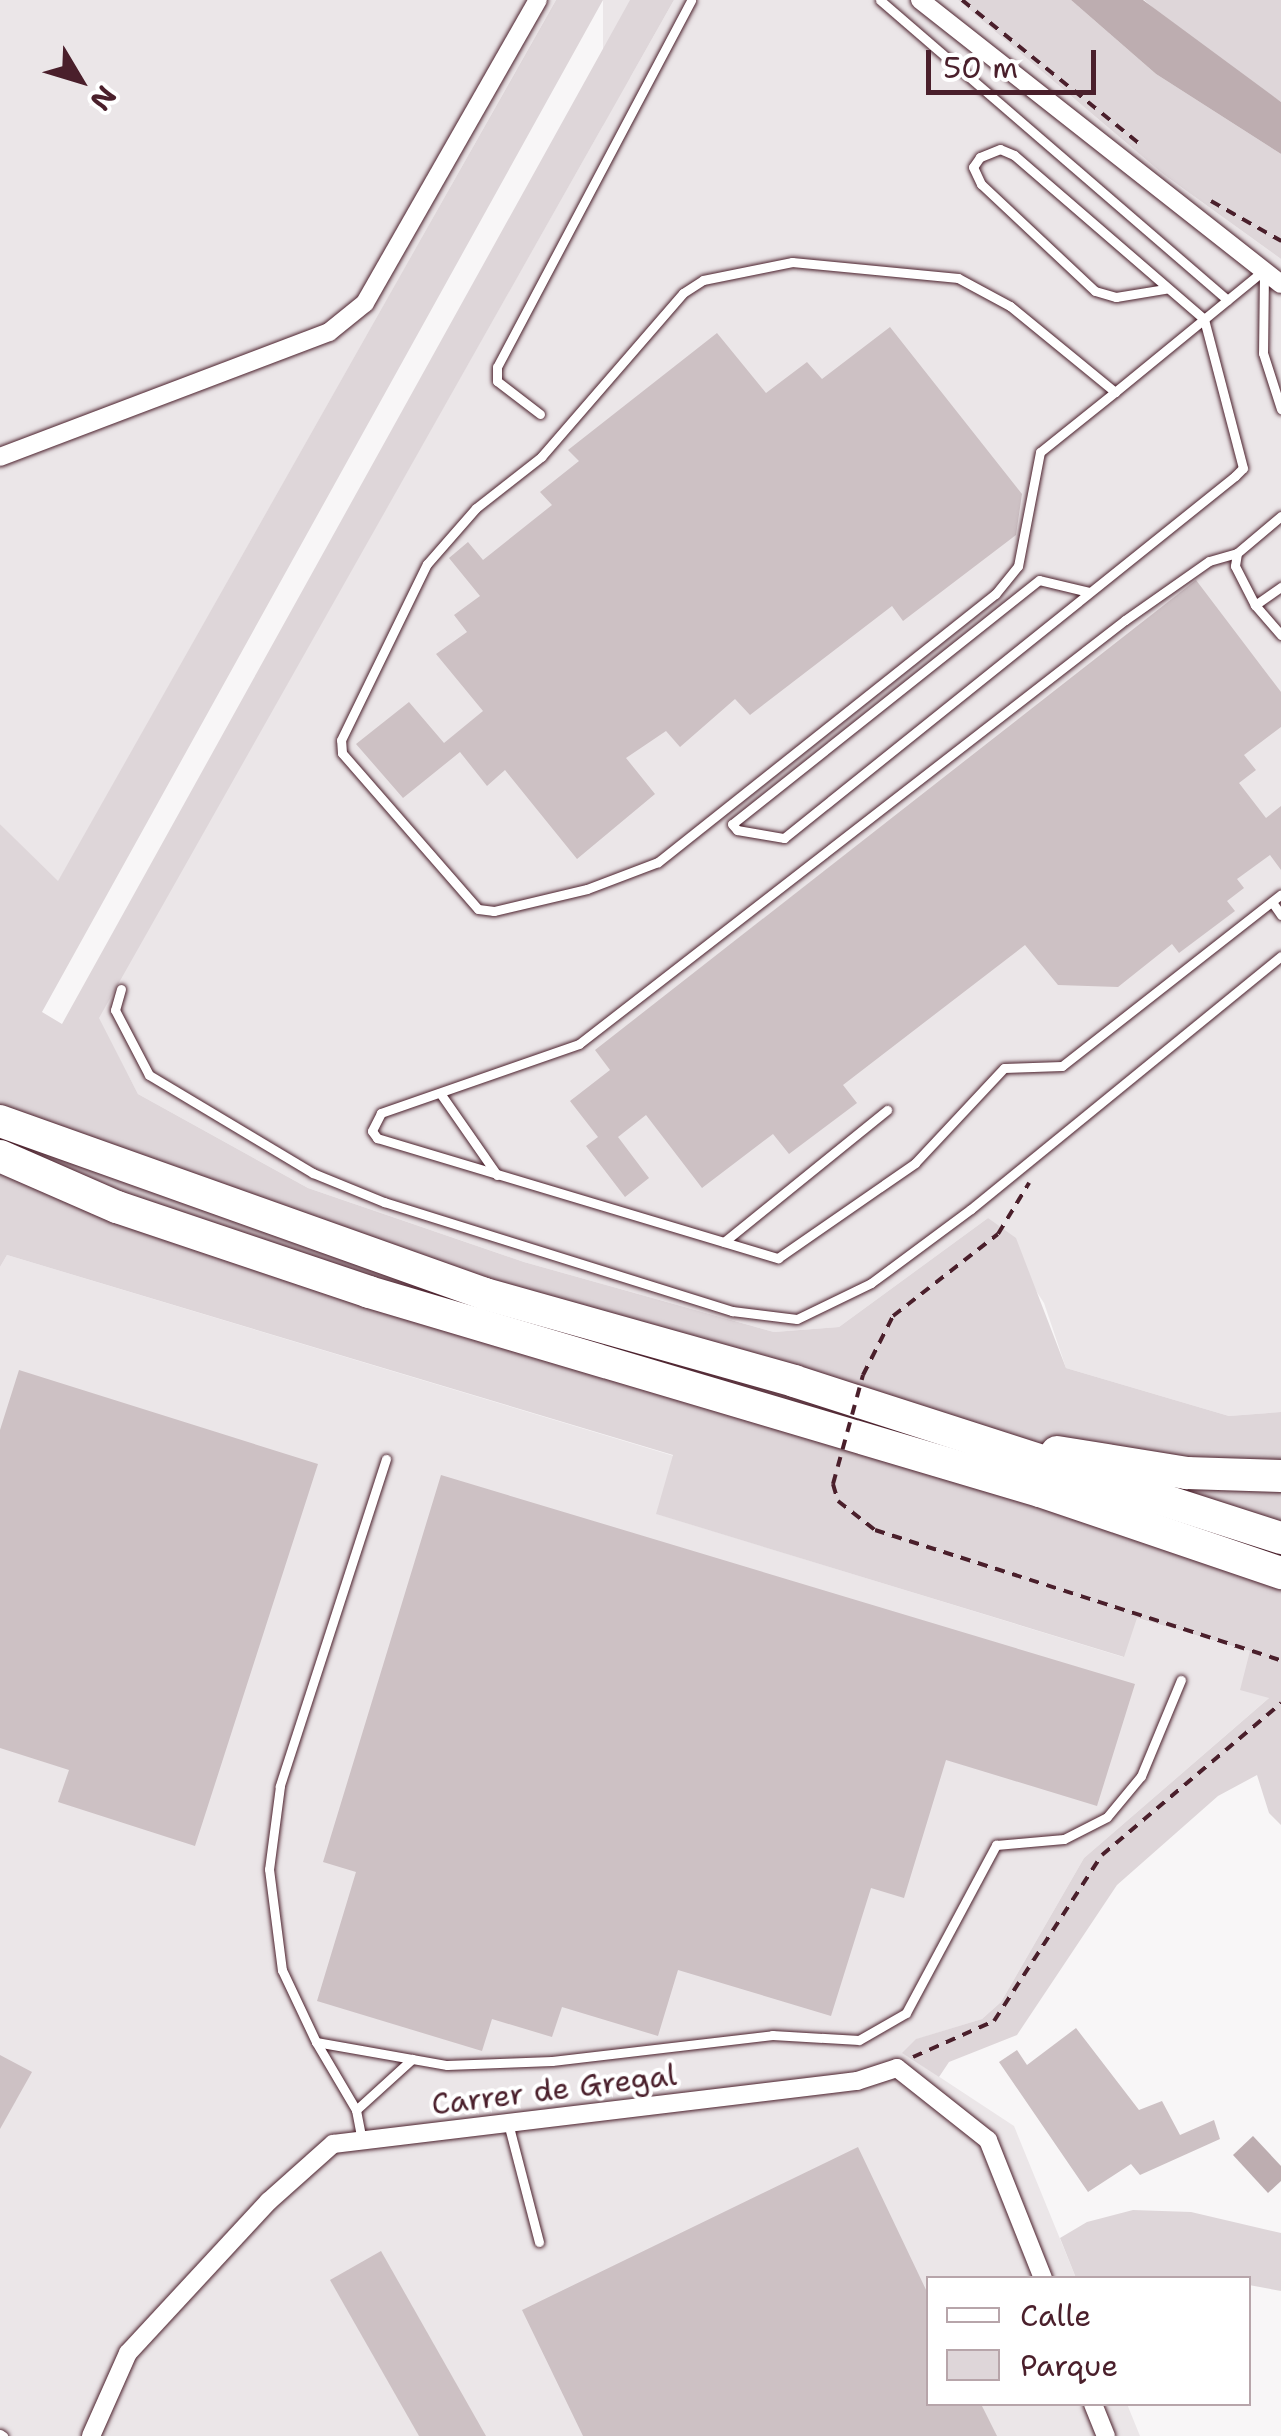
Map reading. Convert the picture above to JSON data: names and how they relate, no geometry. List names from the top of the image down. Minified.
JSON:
{"streets":{"street":["Carrer de Gregal"]},"legend":["Calle","Parque"],"scale_bar":"50 m","north":"bottom right"}
